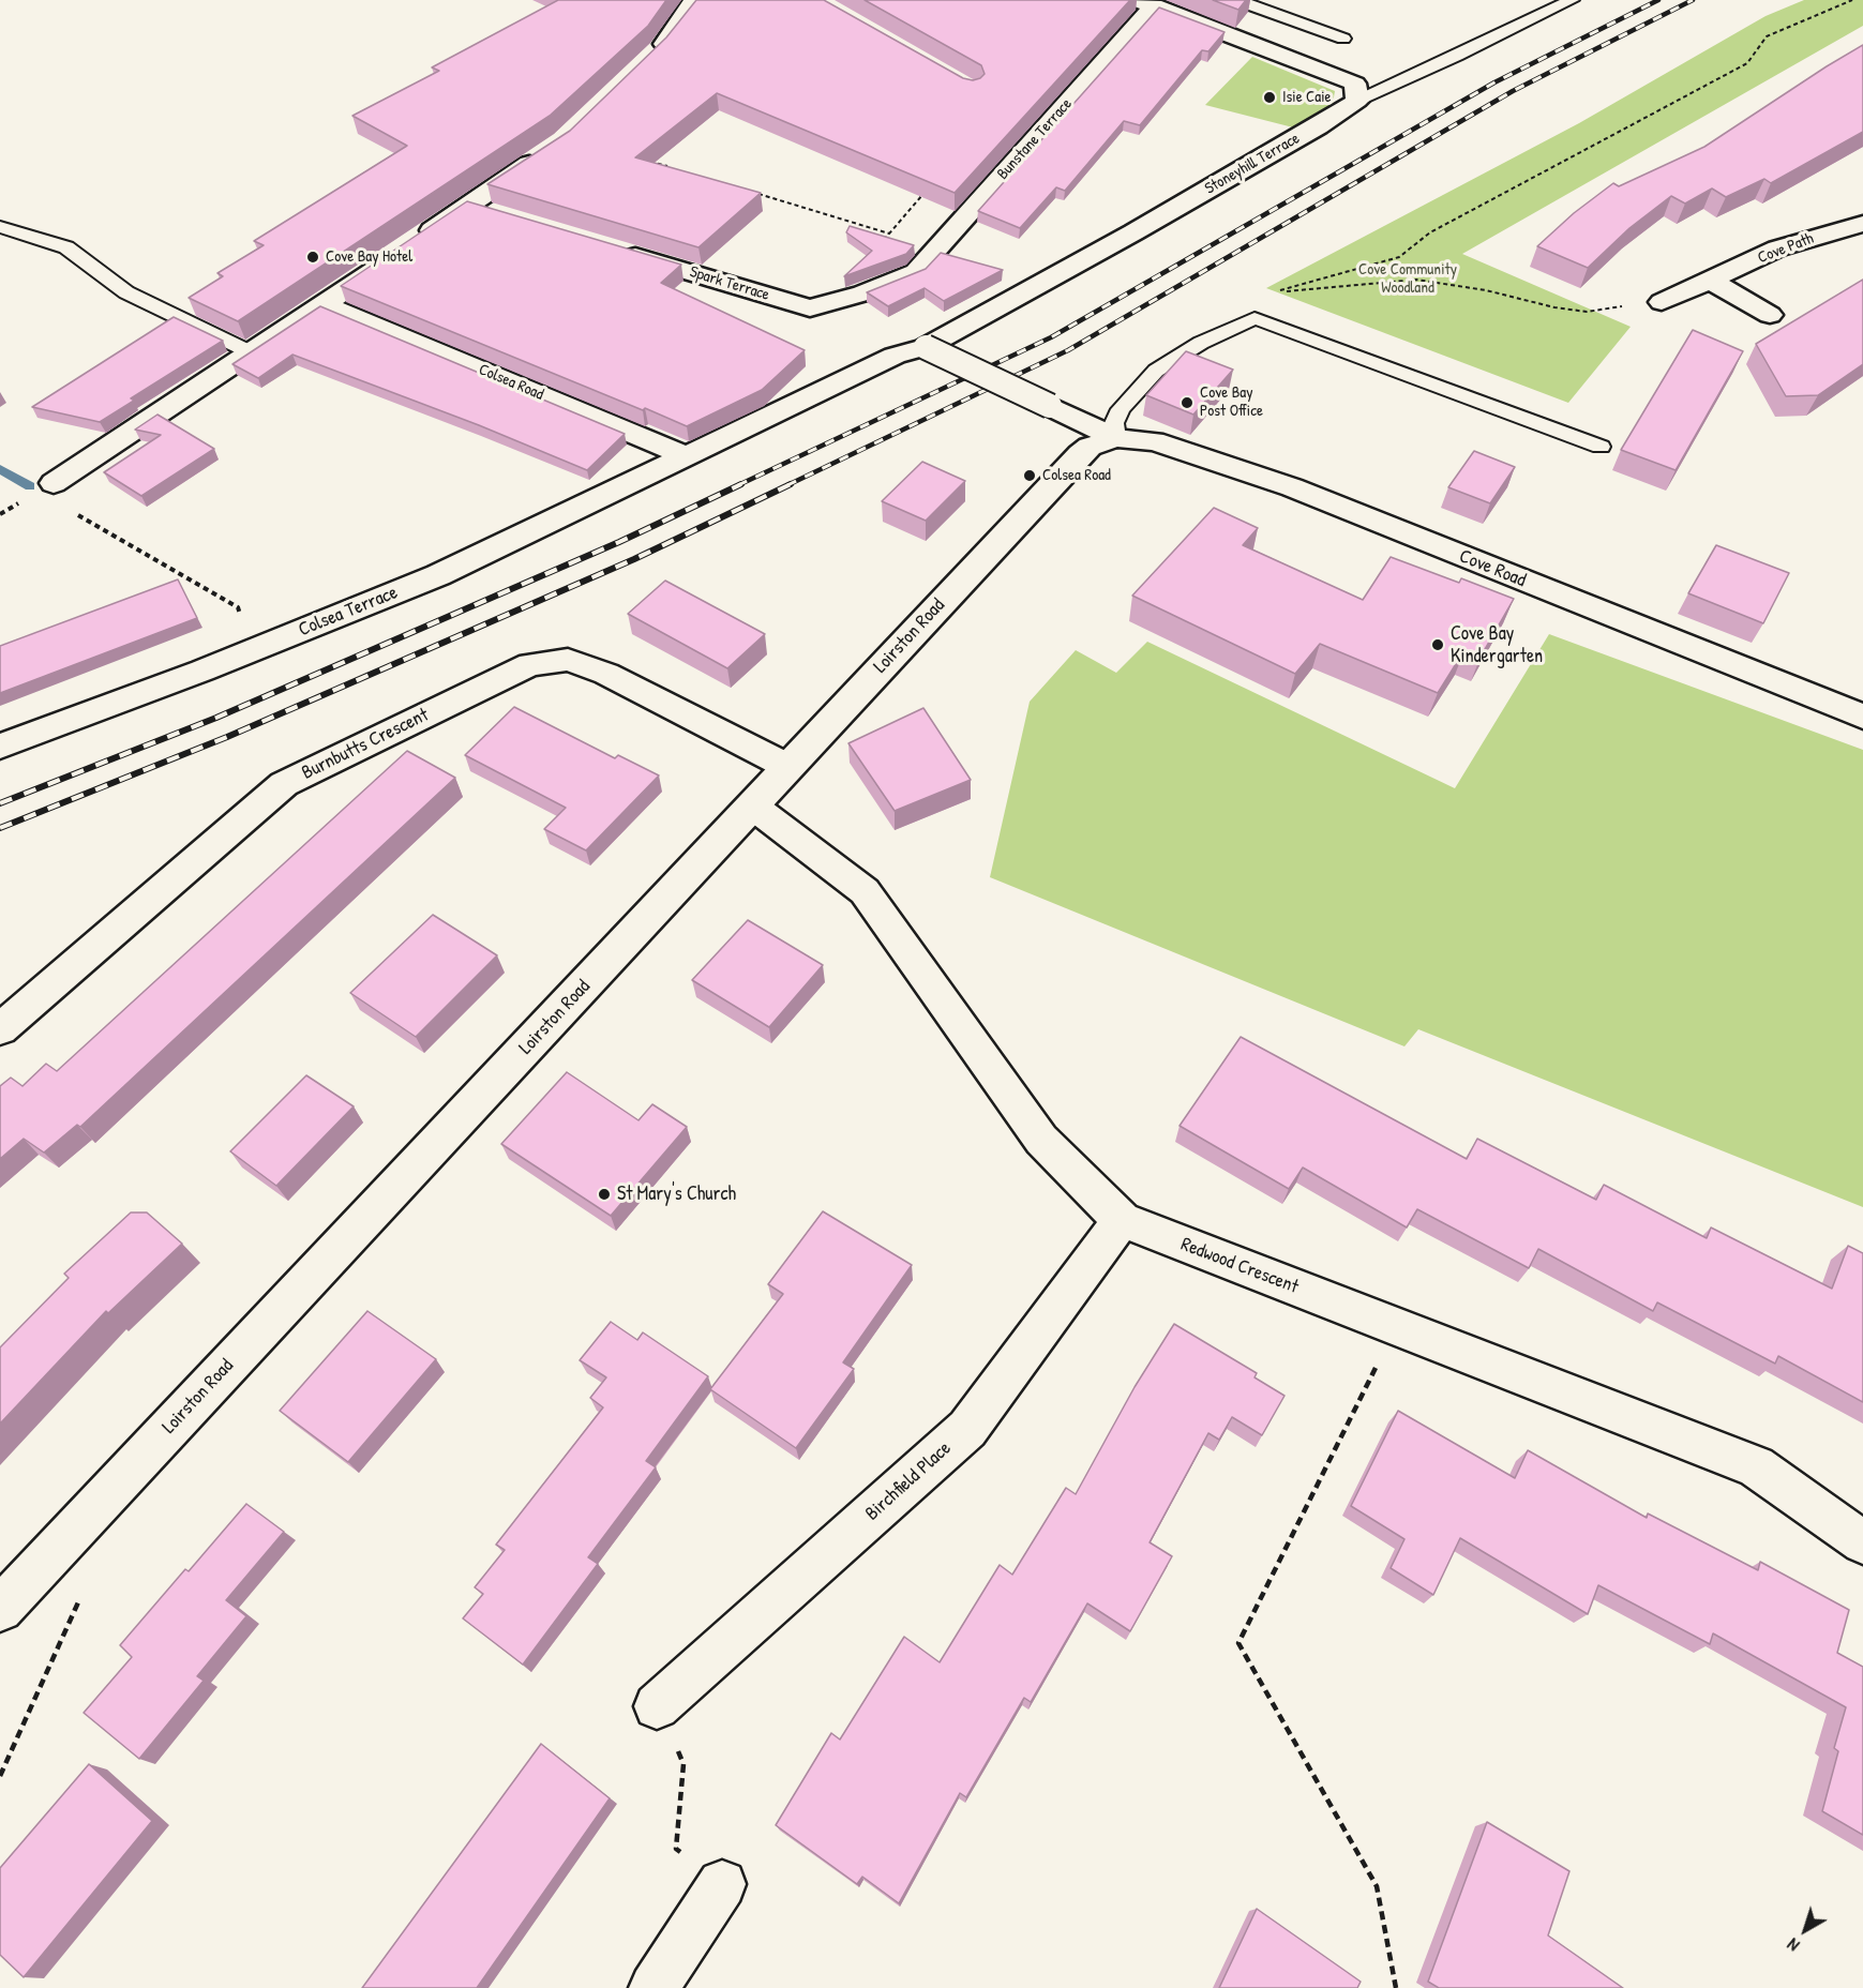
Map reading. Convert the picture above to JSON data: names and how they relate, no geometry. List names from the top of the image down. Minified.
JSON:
{"streets":{"street":["Bunstane Terrace","Stoneyhill Terrace","Cove Path","Spark Terrace","Colsea Road","Cove Road","Colsea Terrace","Loirston Road","Burnbutts Crescent","Redwood Crescent","Birchfield Place"]},"crossings":[["Bunstane Terrace","Spark Terrace"],["Colsea Road","Colsea Terrace"],["Cove Road","Loirston Road"],["Loirston Road","Burnbutts Crescent"],["Loirston Road","Redwood Crescent"],["Redwood Crescent","Birchfield Place"]],"parks":["Cove Community Woodland"],"places":["Isie Caie","Cove Bay Hotel","Cove Bay Post Office","Colsea Road","Cove Bay Kindergarten","St Mary's Church"],"north":"bottom left"}
